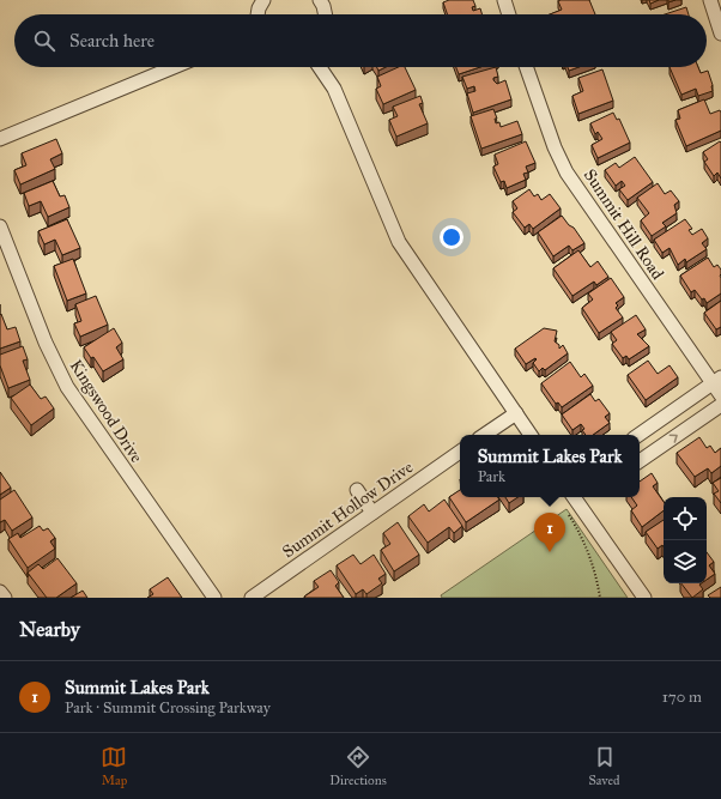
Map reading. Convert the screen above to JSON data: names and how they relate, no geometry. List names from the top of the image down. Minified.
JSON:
{"streets":{"street":["Summit Hill Road","Kingswood Drive","Summit Hollow Drive"]},"page":{"search":"Search here","popup":["Summit Lakes Park","Park"],"pins":"1","heading":"Nearby","list":[{"mark":"1","name":"Summit Lakes Park","note":"Park · Summit Crossing Parkway","value":"170 m"}],"nav":["Map","Directions","Saved"]}}
